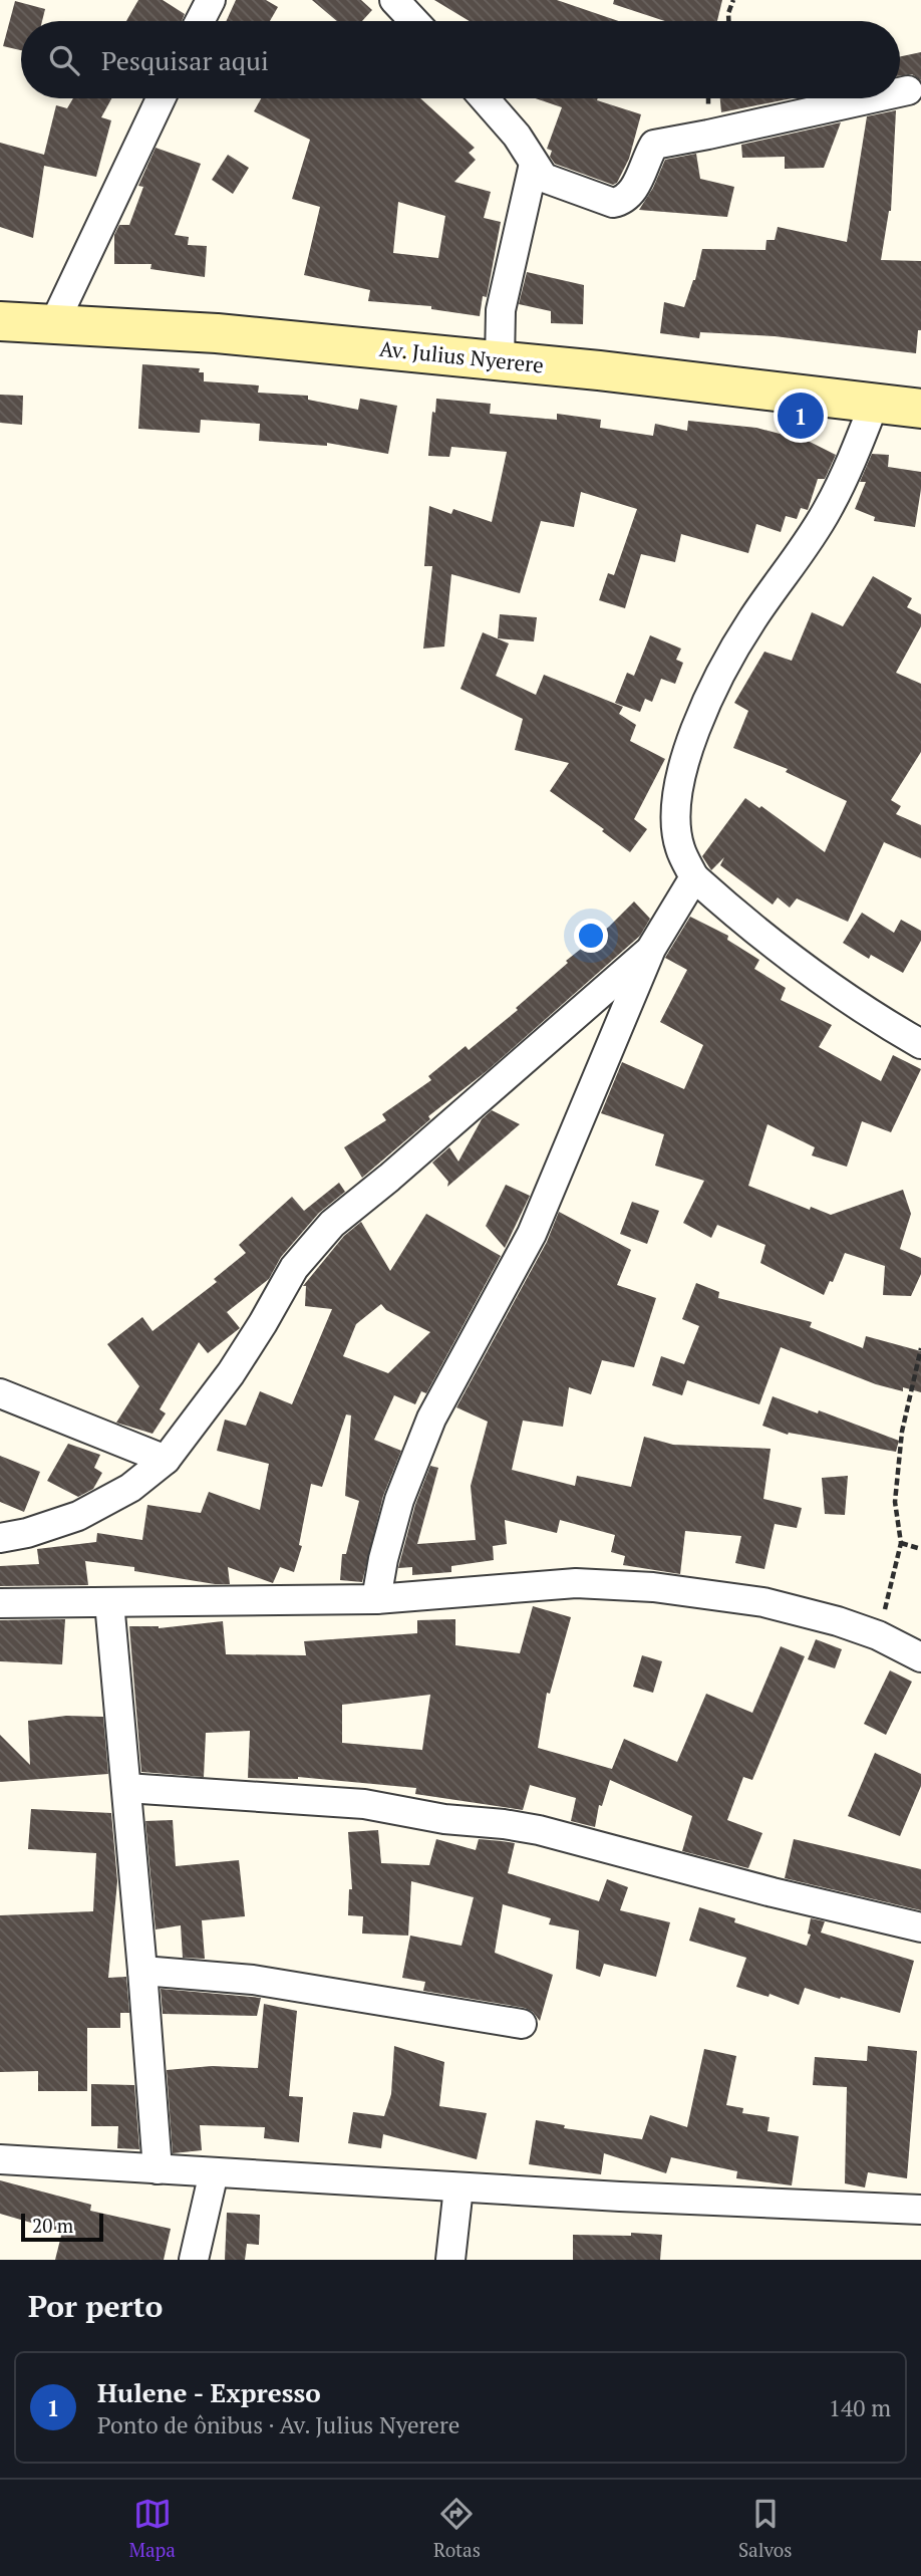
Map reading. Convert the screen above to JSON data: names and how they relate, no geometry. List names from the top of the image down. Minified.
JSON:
{"streets":{"main road":["Av. Julius Nyerere"]},"scale_bar":"20 m","page":{"search":"Pesquisar aqui","pins":"1","scale":"20 m","heading":"Por perto","list":[{"mark":"1","name":"Hulene - Expresso","note":"Ponto de ônibus · Av. Julius Nyerere","value":"140 m"}],"nav":["Mapa","Rotas","Salvos"]}}
